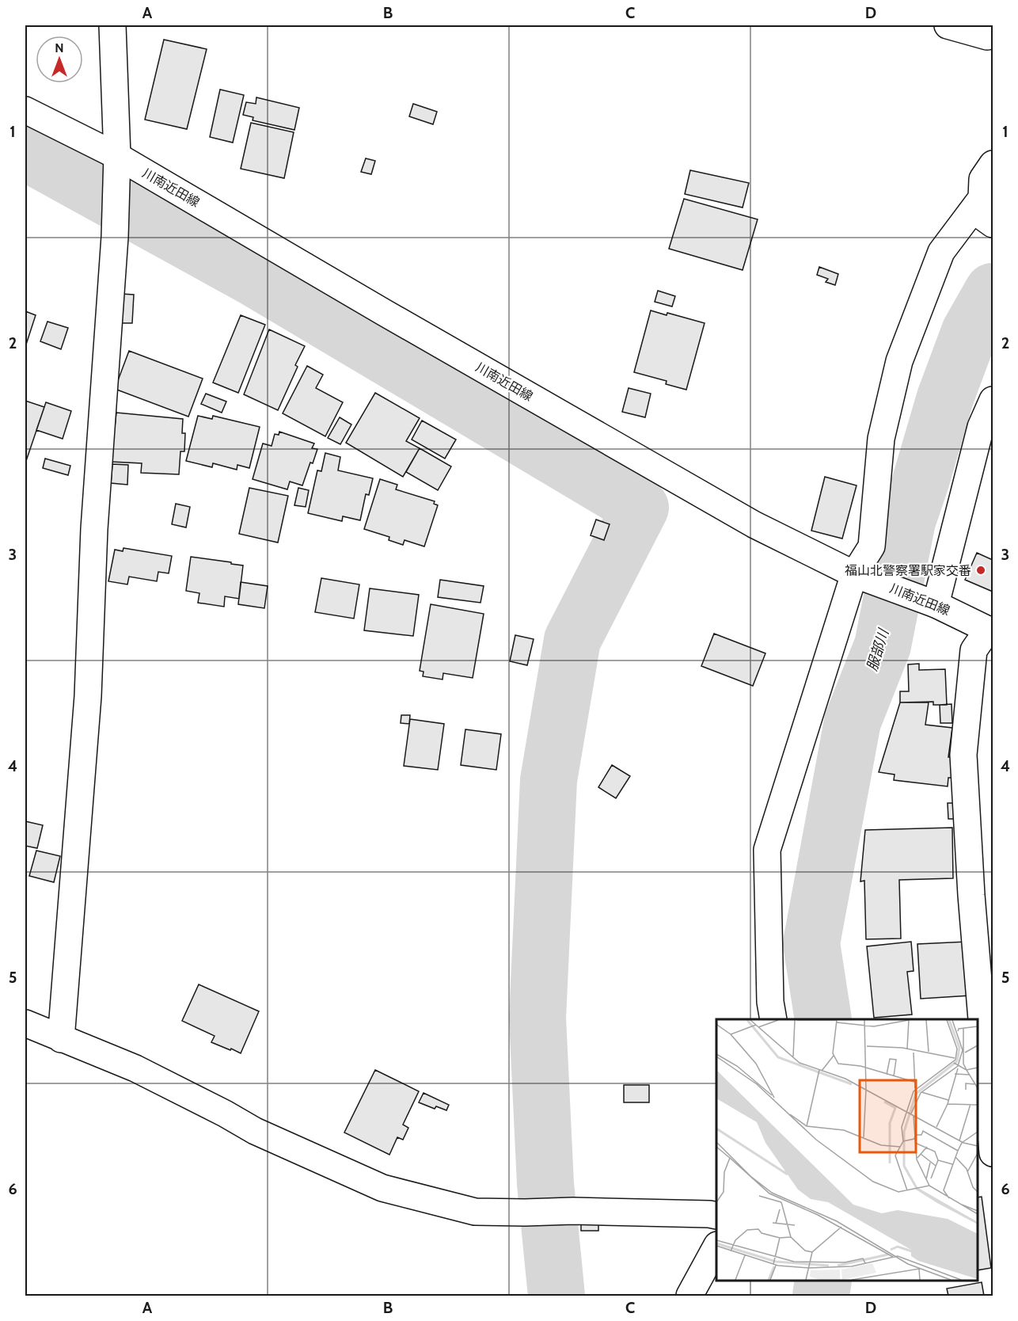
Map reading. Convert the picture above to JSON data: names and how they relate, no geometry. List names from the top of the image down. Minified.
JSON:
{"streets":{"street":["川南近田線"]},"water":["服部川"],"places":["福山北警察署駅家交番"],"north":"top","grid":{"columns":["A","B","C","D"],"rows":["1","2","3","4","5","6"]}}
